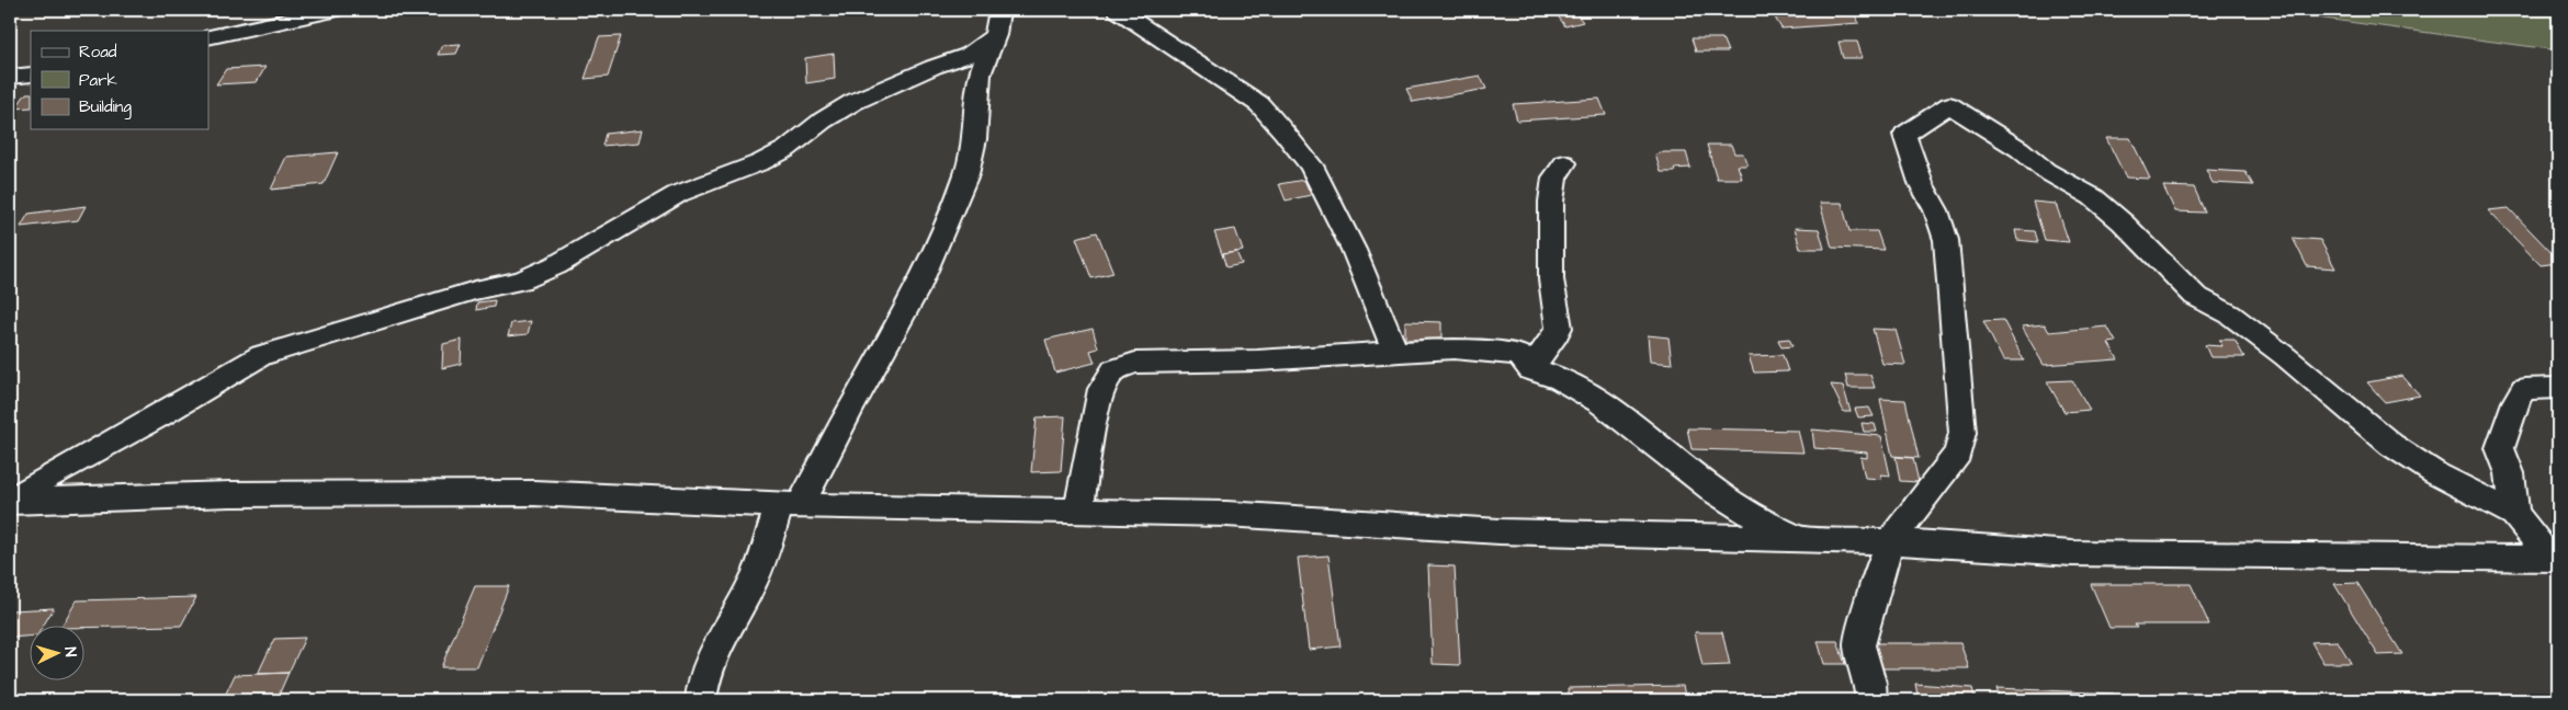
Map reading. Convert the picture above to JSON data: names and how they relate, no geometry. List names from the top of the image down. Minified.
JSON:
{"legend":["Road","Park","Building"],"north":"right"}
